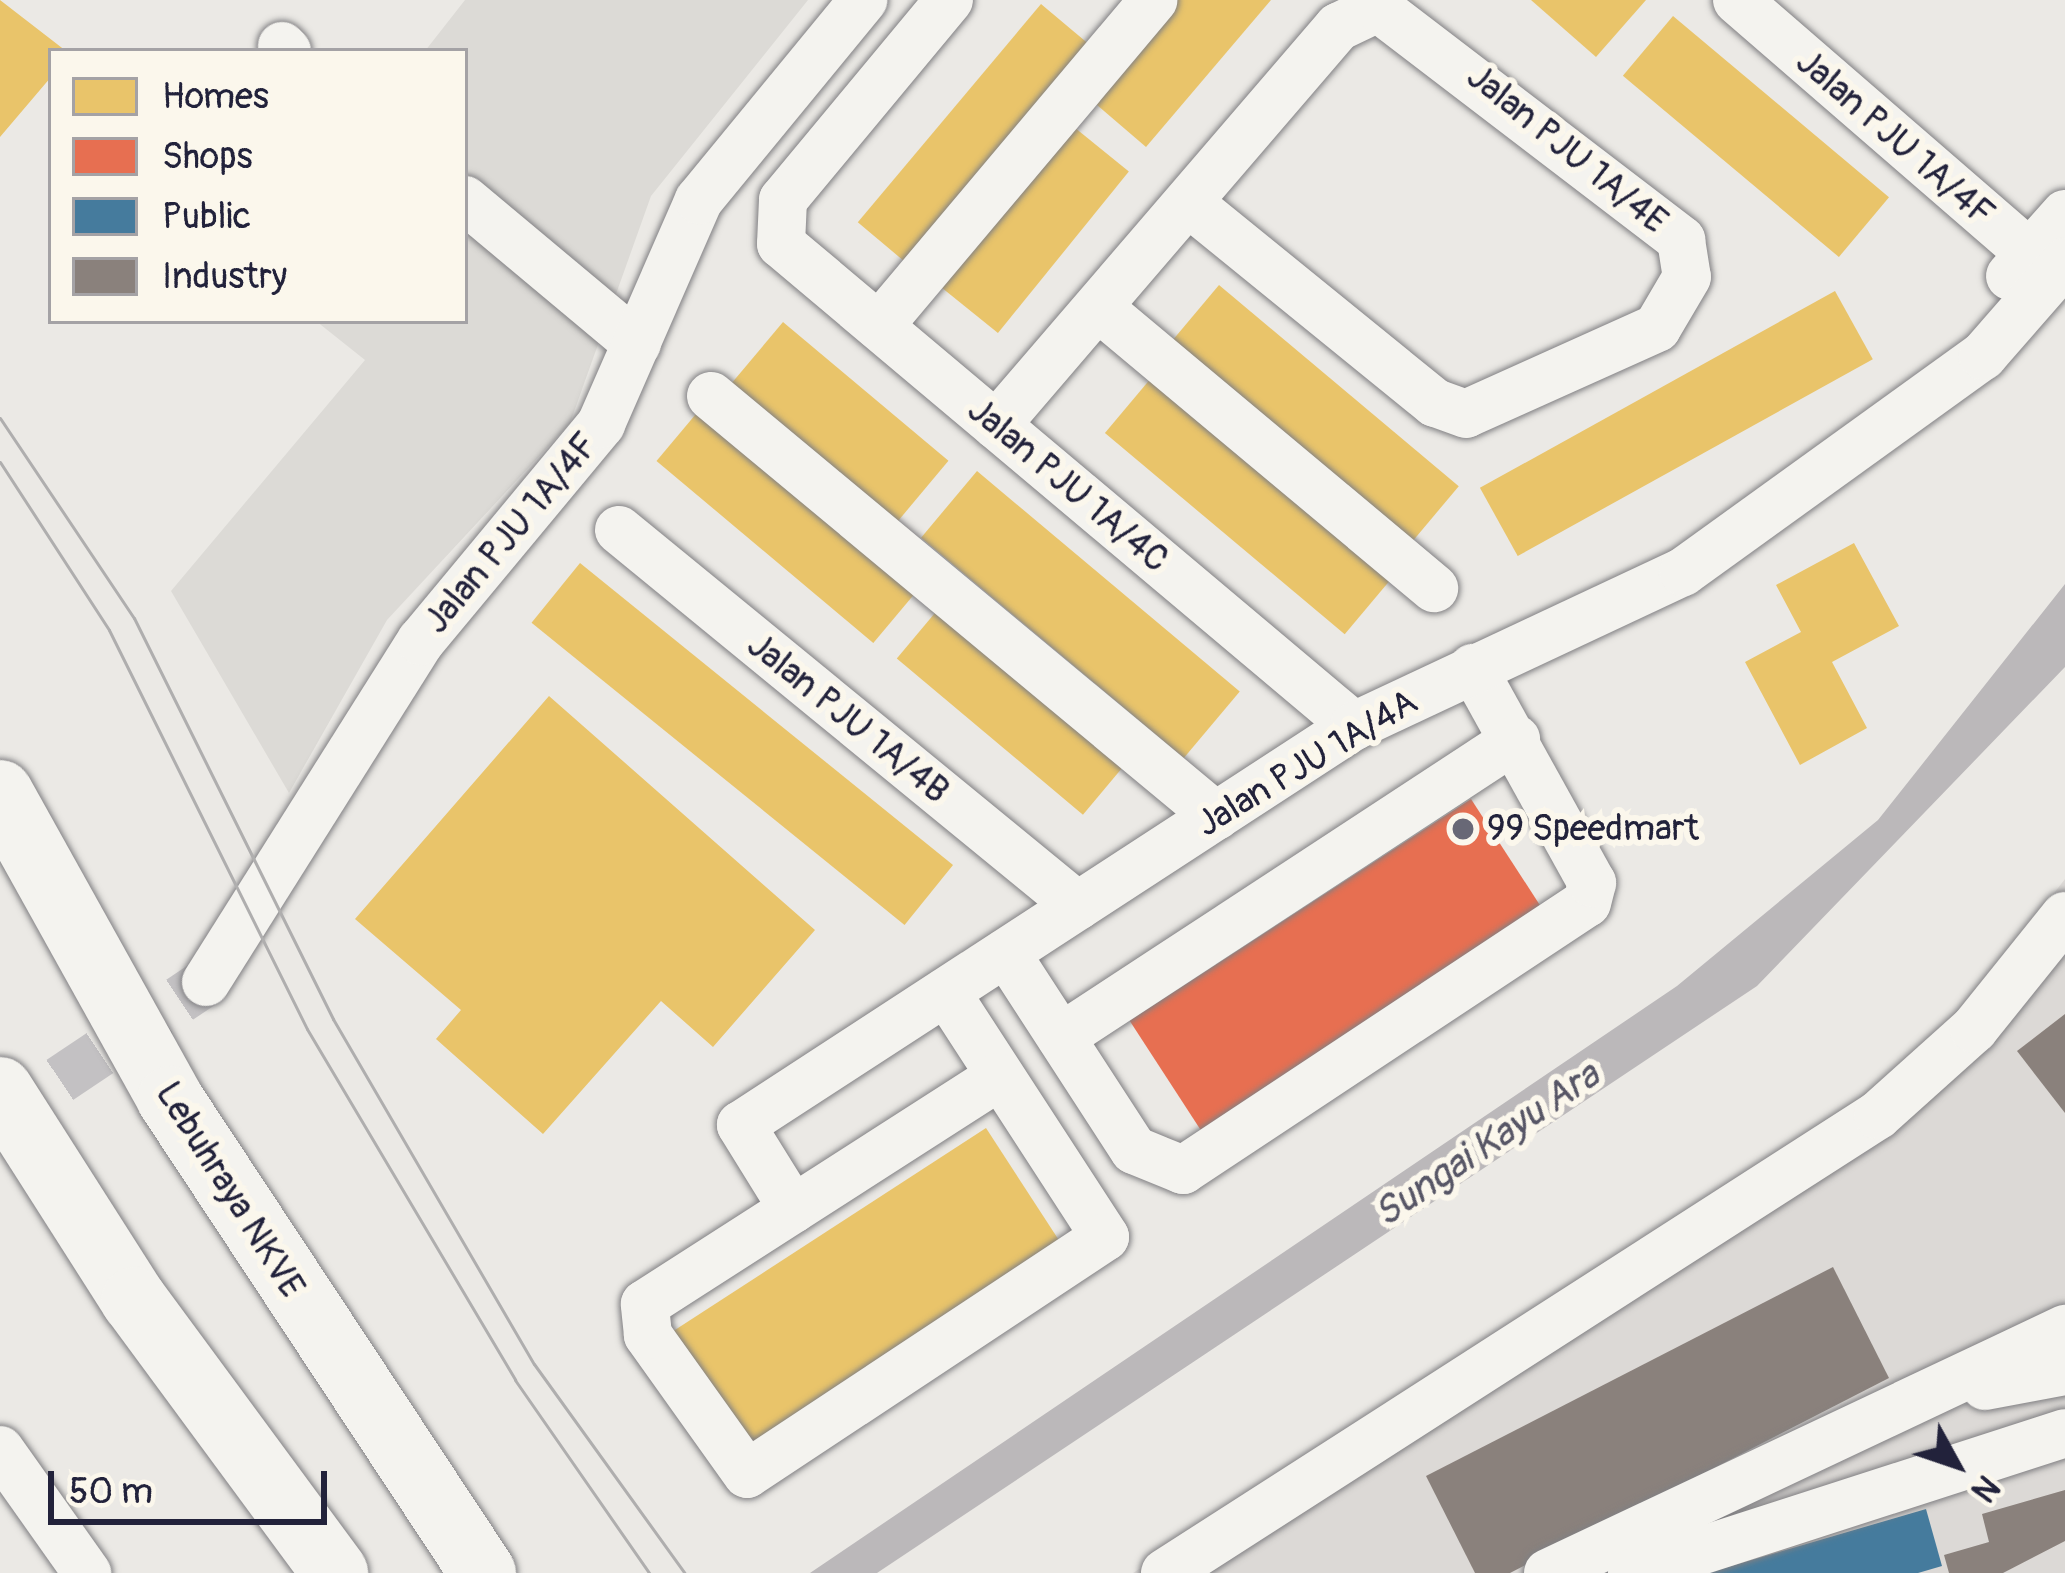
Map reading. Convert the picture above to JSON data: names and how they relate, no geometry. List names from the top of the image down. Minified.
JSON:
{"streets":{"highway":["Lebuhraya NKVE"],"street":["Jalan PJU 1A/4F","Jalan PJU 1A/4E","Jalan PJU 1A/4C","Jalan PJU 1A/4B","Jalan PJU 1A/4A"]},"crossings":[["Jalan PJU 1A/4F","Jalan PJU 1A/4A"],["Jalan PJU 1A/4E","Jalan PJU 1A/4C"],["Jalan PJU 1A/4C","Jalan PJU 1A/4A"],["Jalan PJU 1A/4B","Jalan PJU 1A/4A"]],"water":["Sungai Kayu Ara"],"places":["99 Speedmart"],"legend":["Homes","Shops","Public","Industry"],"scale_bar":"50 m","north":"bottom right"}
